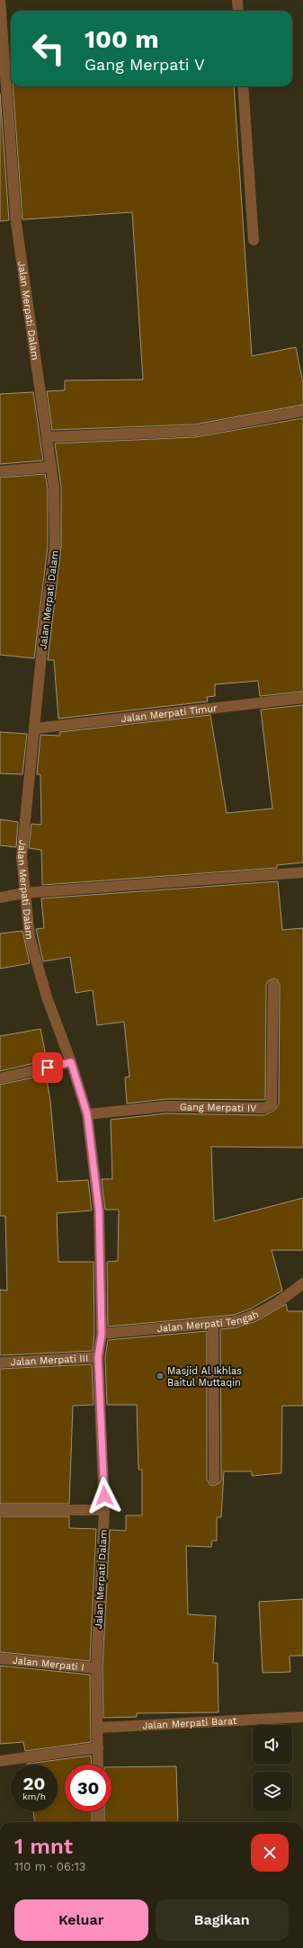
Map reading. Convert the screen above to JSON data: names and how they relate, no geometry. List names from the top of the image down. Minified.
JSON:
{"streets":{"street":["Jalan Merpati Dalam","Jalan Merpati Timur","Gang Merpati IV","Jalan Merpati Tengah","Jalan Merpati III","Jalan Merpati I","Jalan Merpati Barat"]},"crossings":[["Jalan Merpati Dalam","Jalan Merpati Timur"],["Jalan Merpati Dalam","Gang Merpati IV"],["Jalan Merpati Dalam","Jalan Merpati Tengah"],["Jalan Merpati Dalam","Jalan Merpati III"],["Jalan Merpati Dalam","Jalan Merpati I"],["Jalan Merpati Dalam","Jalan Merpati Barat"]],"places":["Masjid Al Ikhlas Baitul Muttaqin"],"page":{"turn":["100 m","Gang Merpati V"],"speed":"20 km/h","limit":"30","heading":["1 mnt","110 m · 06:13"],"buttons":["Keluar","Bagikan"]}}
